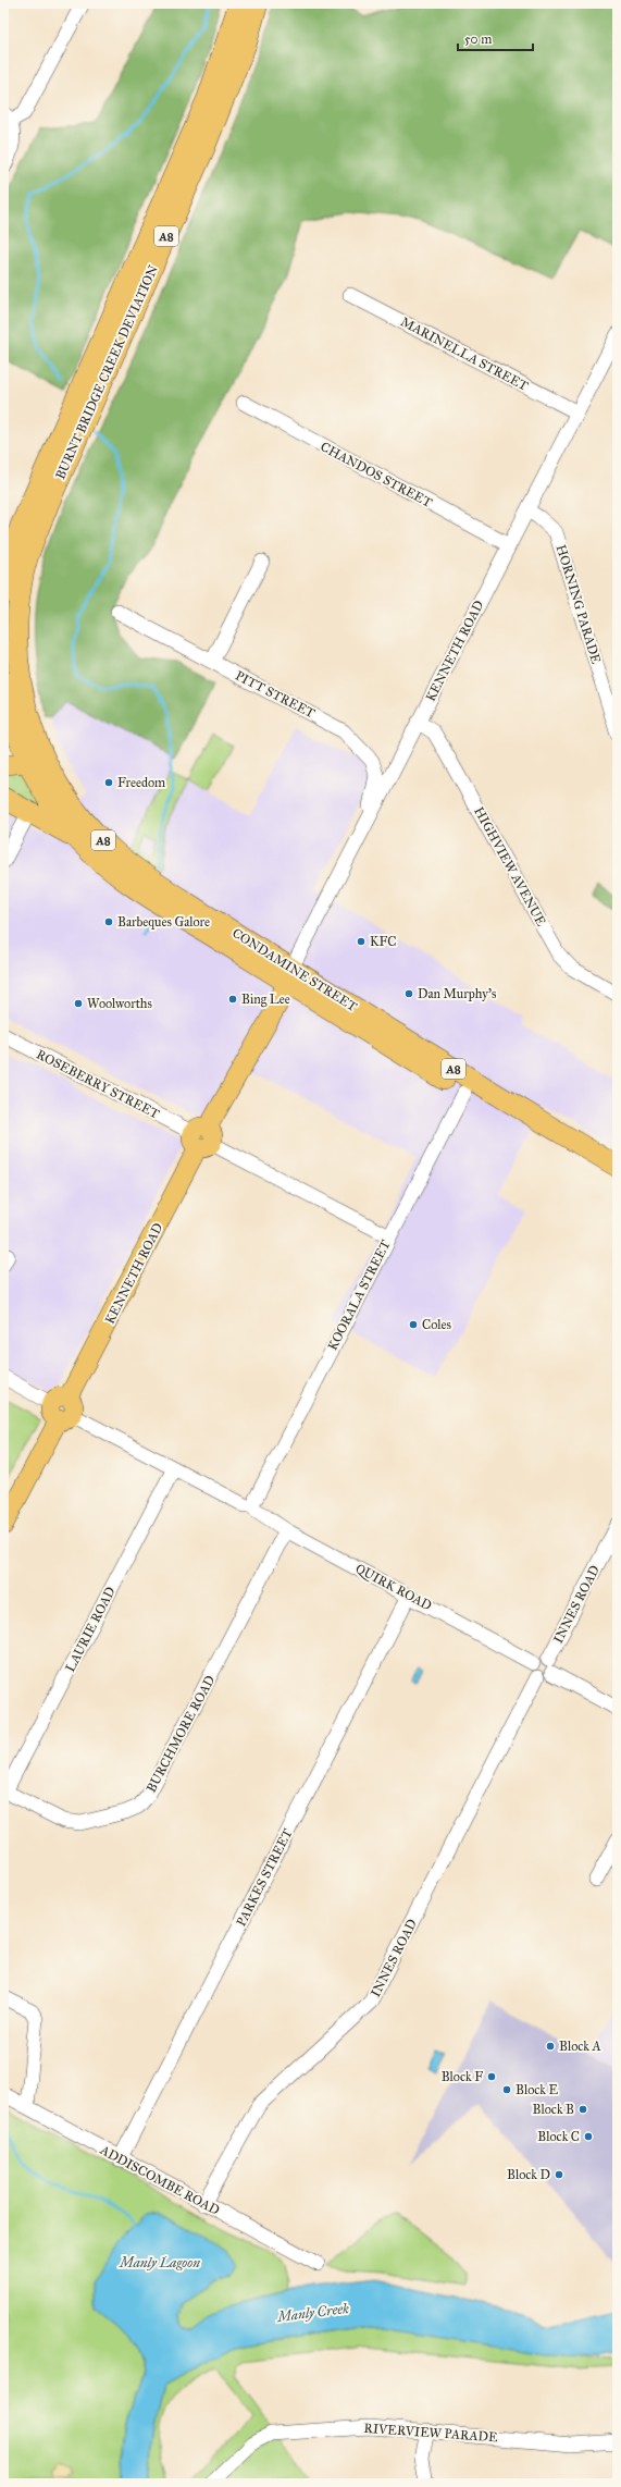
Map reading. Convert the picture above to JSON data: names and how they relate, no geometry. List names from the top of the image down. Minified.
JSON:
{"streets":{"highway":["A8","BURNT BRIDGE CREEK DEVIATION","CONDAMINE STREET"],"main road":["KENNETH ROAD"],"street":["MARINELLA STREET","CHANDOS STREET","HORNING PARADE","PITT STREET","HIGHVIEW AVENUE","ROSEBERRY STREET","KOORALA STREET","QUIRK ROAD","INNES ROAD","LAURIE ROAD","BURCHMORE ROAD","PARKES STREET","ADDISCOMBE ROAD","RIVERVIEW PARADE"]},"crossings":[["MARINELLA STREET","KENNETH ROAD"],["BURNT BRIDGE CREEK DEVIATION","CONDAMINE STREET"],["CHANDOS STREET","KENNETH ROAD"],["HORNING PARADE","KENNETH ROAD"],["KENNETH ROAD","PITT STREET"],["KENNETH ROAD","HIGHVIEW AVENUE"],["KENNETH ROAD","CONDAMINE STREET"],["KENNETH ROAD","ROSEBERRY STREET"],["KENNETH ROAD","QUIRK ROAD"],["CONDAMINE STREET","KOORALA STREET"],["ROSEBERRY STREET","KOORALA STREET"],["KOORALA STREET","QUIRK ROAD"],["QUIRK ROAD","INNES ROAD"],["QUIRK ROAD","LAURIE ROAD"],["QUIRK ROAD","BURCHMORE ROAD"],["QUIRK ROAD","PARKES STREET"],["INNES ROAD","ADDISCOMBE ROAD"],["LAURIE ROAD","BURCHMORE ROAD"],["PARKES STREET","ADDISCOMBE ROAD"]],"water":["Manly Lagoon","Manly Creek"],"places":["Freedom","Barbeques Galore","KFC","Dan Murphy's","Bing Lee","Woolworths","Coles","Block A","Block F","Block E","Block B","Block C","Block D"],"scale_bar":"50 m"}
